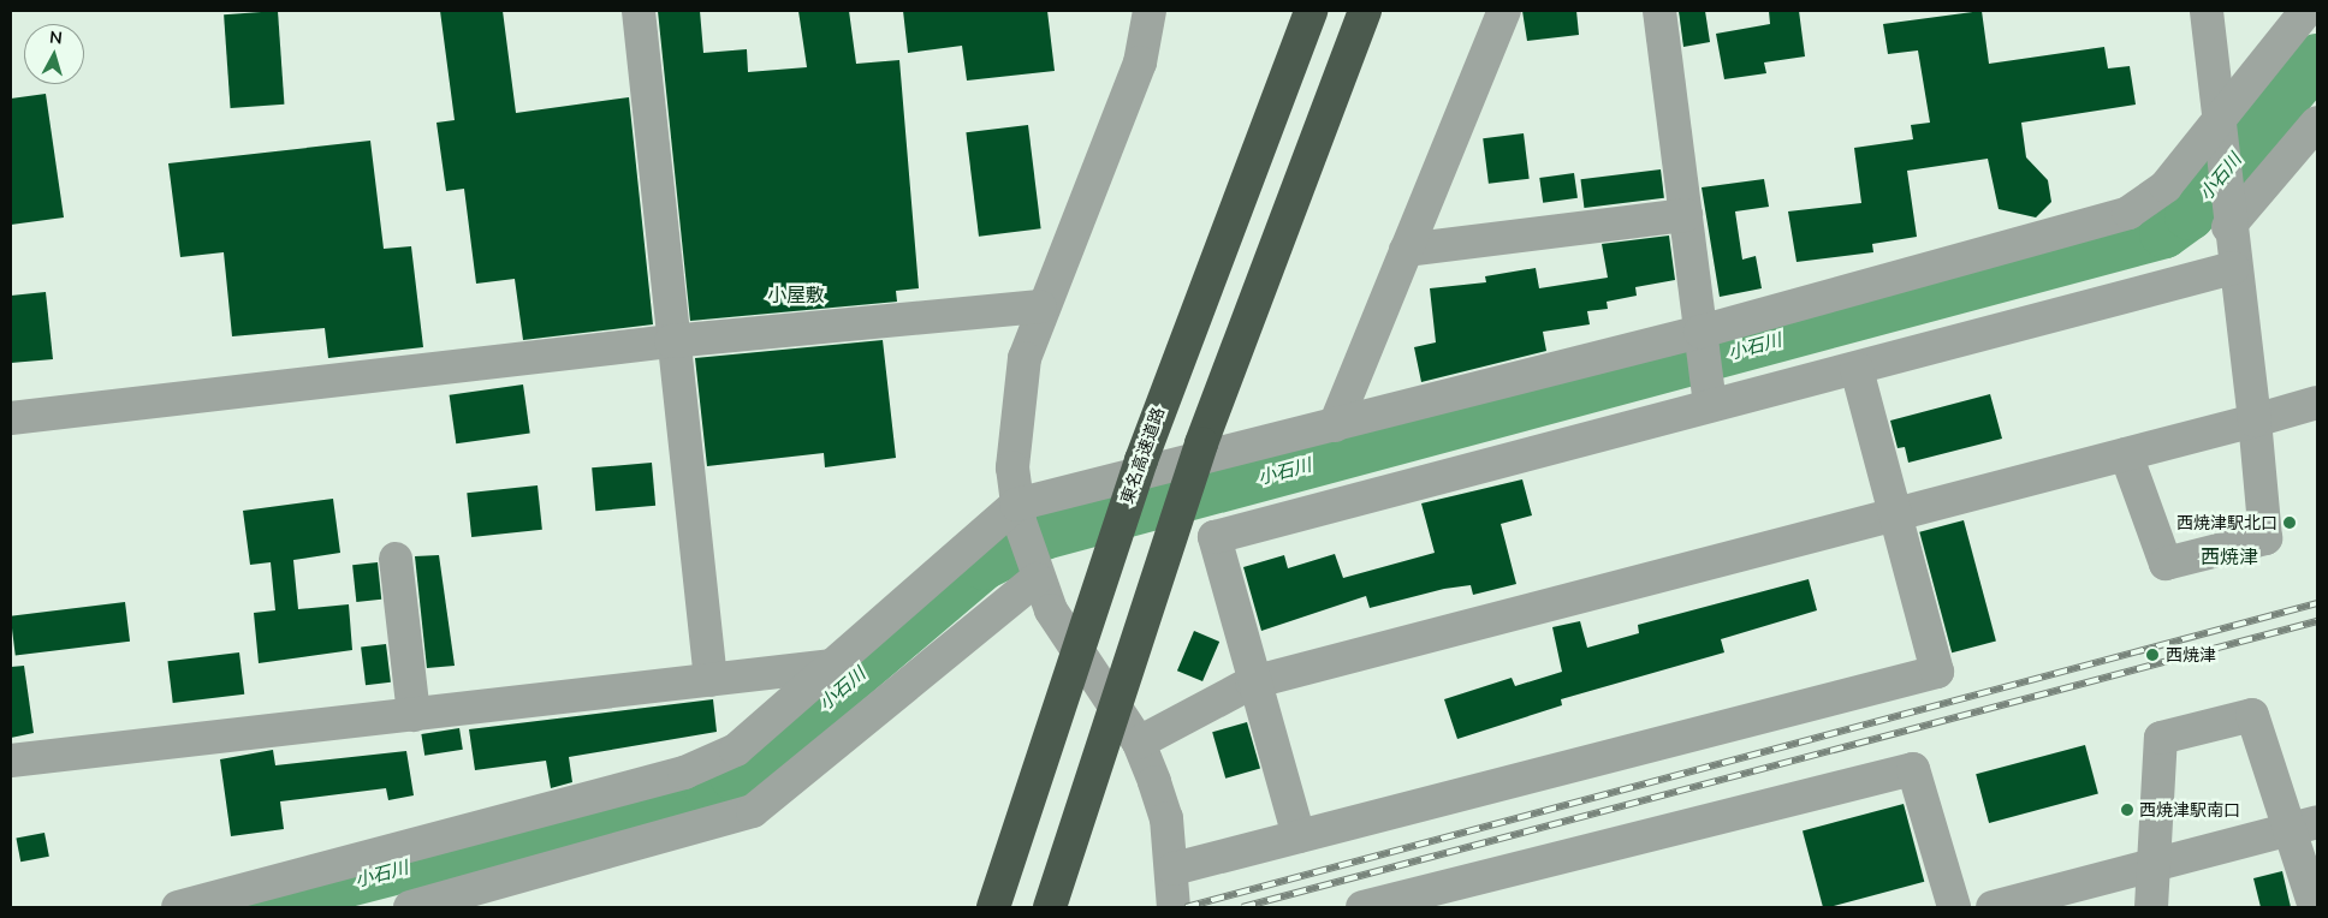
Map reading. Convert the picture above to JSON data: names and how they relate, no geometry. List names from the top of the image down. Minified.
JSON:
{"streets":{"highway":["東名高速道路"]},"districts":["小屋敷","西焼津"],"water":["小石川"],"places":["西焼津駅北口","西焼津","西焼津駅南口"],"north":"top"}
